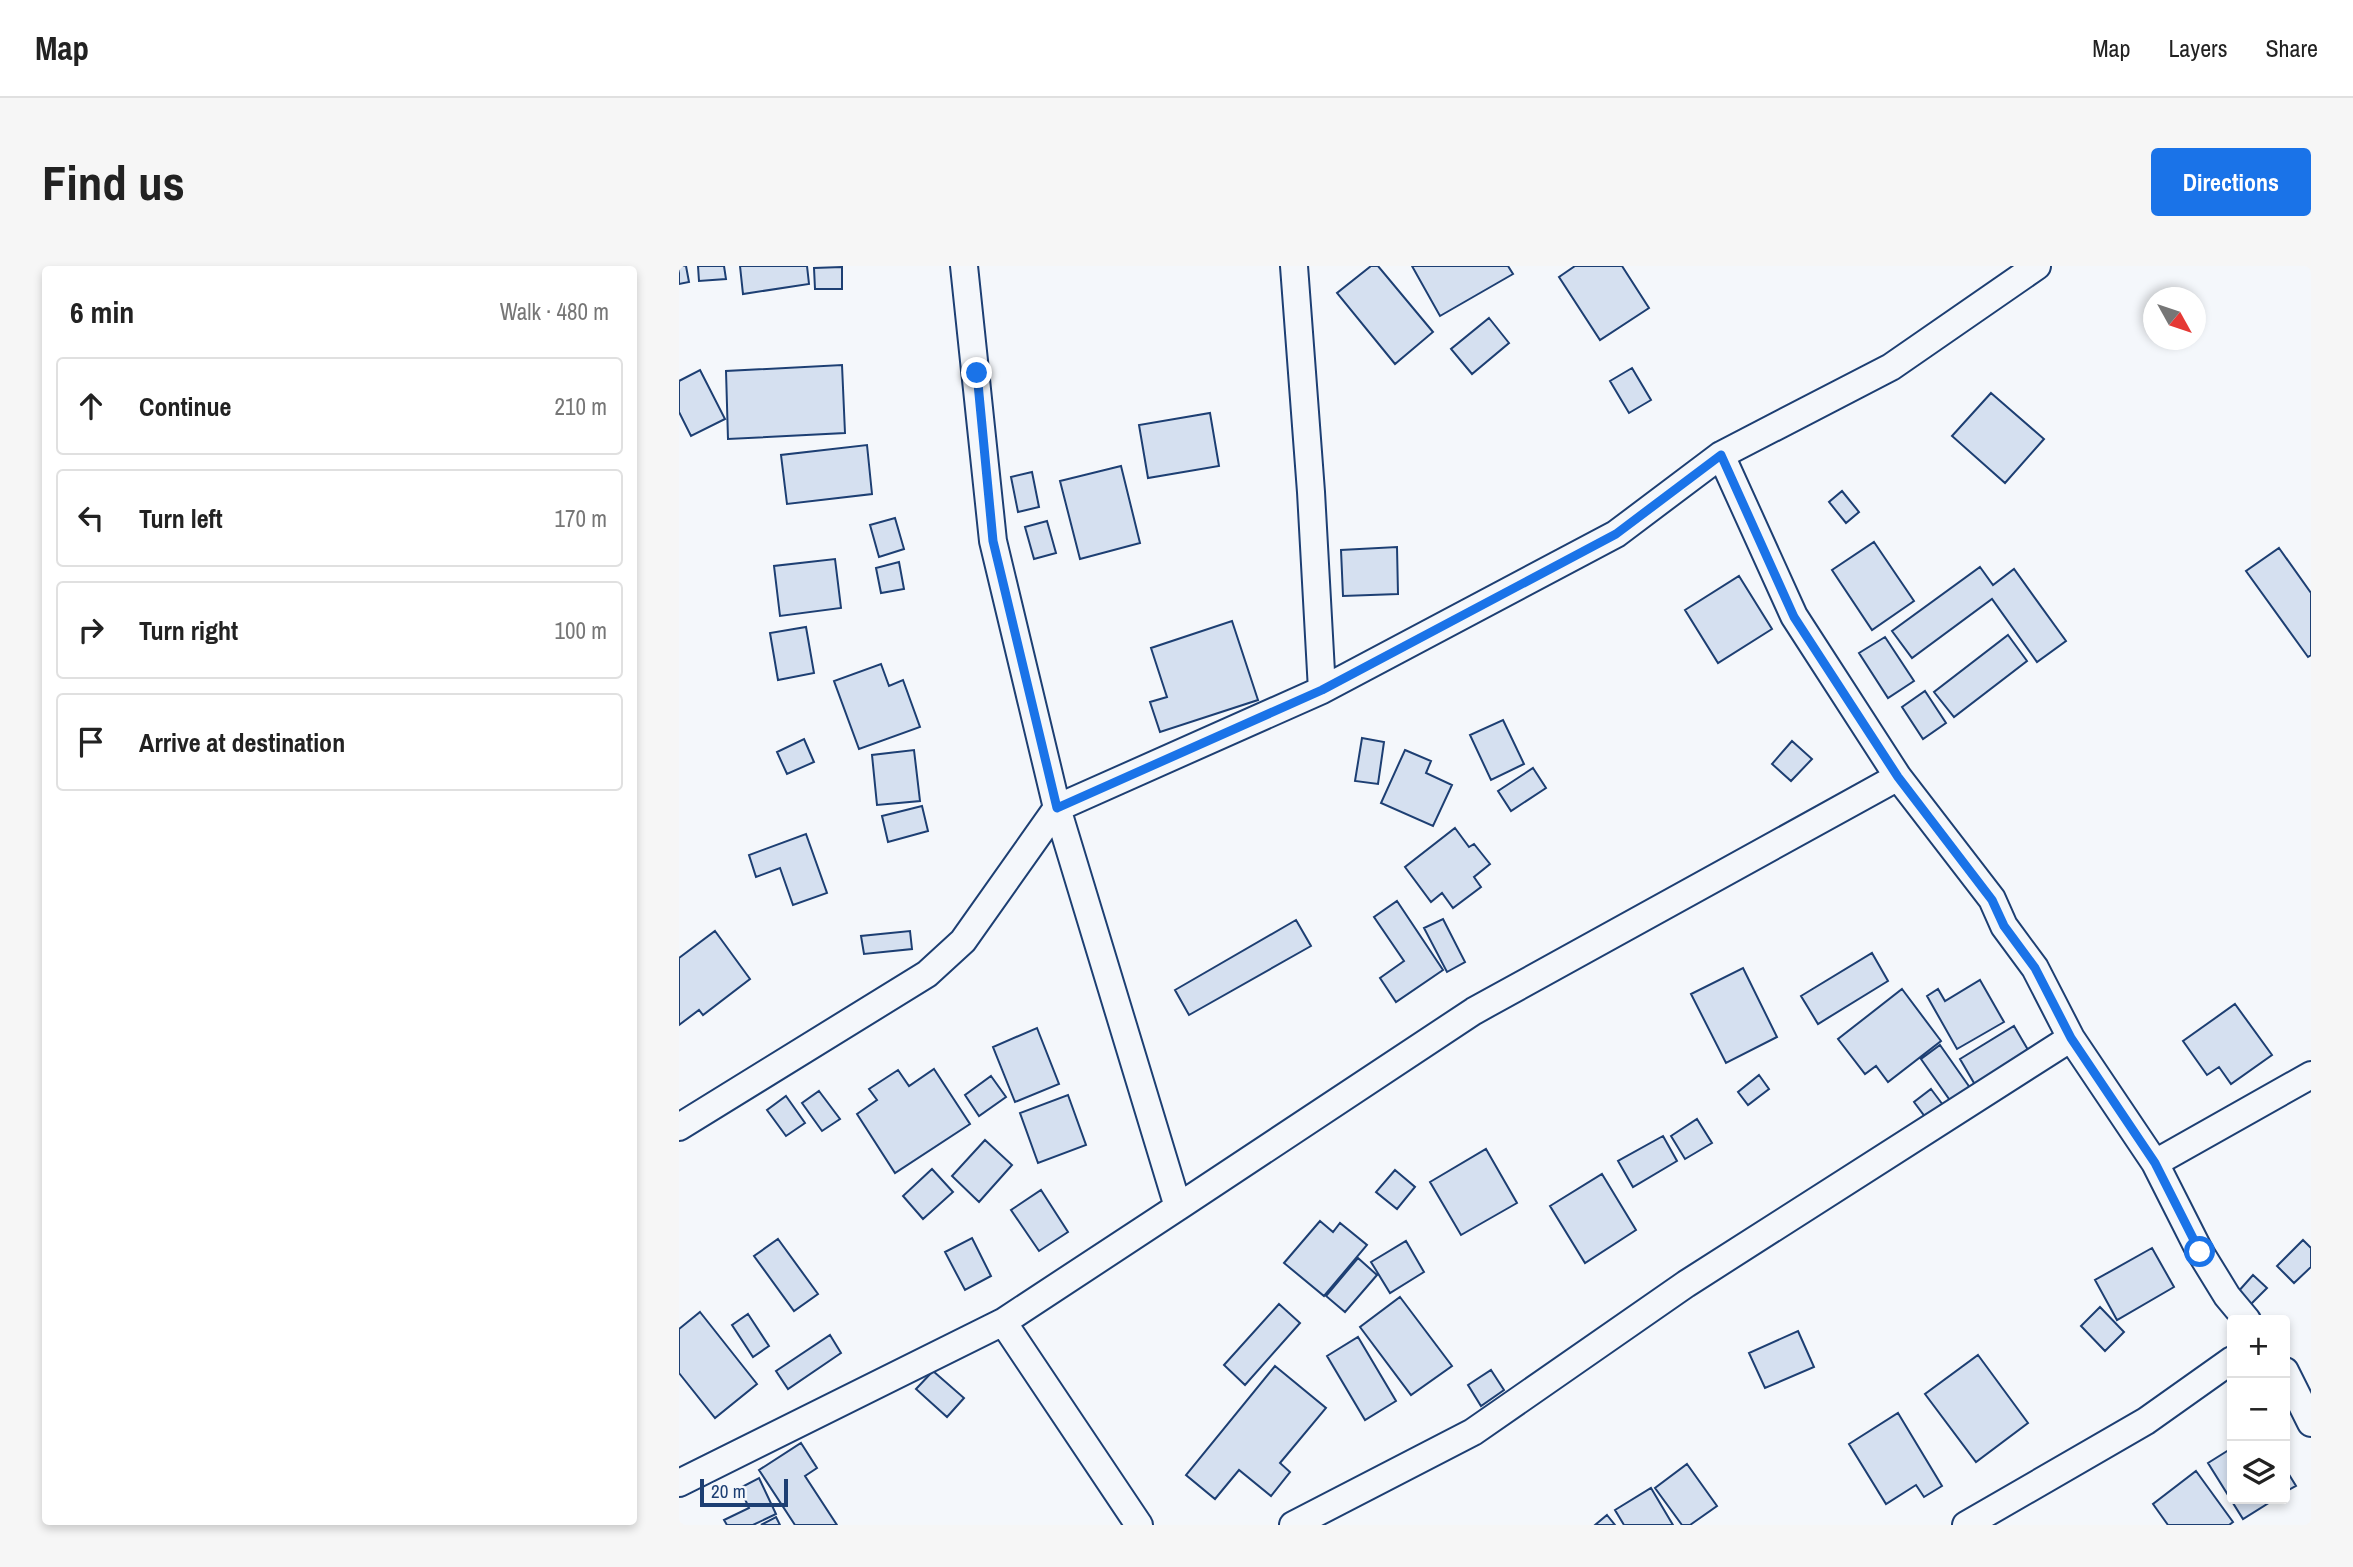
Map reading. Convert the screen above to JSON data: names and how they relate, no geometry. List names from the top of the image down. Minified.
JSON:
{"scale_bar":"20 m","north":"bottom right","page":{"header":"Map","nav":["Map","Layers","Share"],"buttons":"Directions","title":"Find us","heading":["6 min","Walk · 480 m"],"list":[["Continue","210 m"],["Turn left","170 m"],["Turn right","100 m"],"Arrive at destination"],"map_buttons":["+","−"],"scale":"20 m"}}
